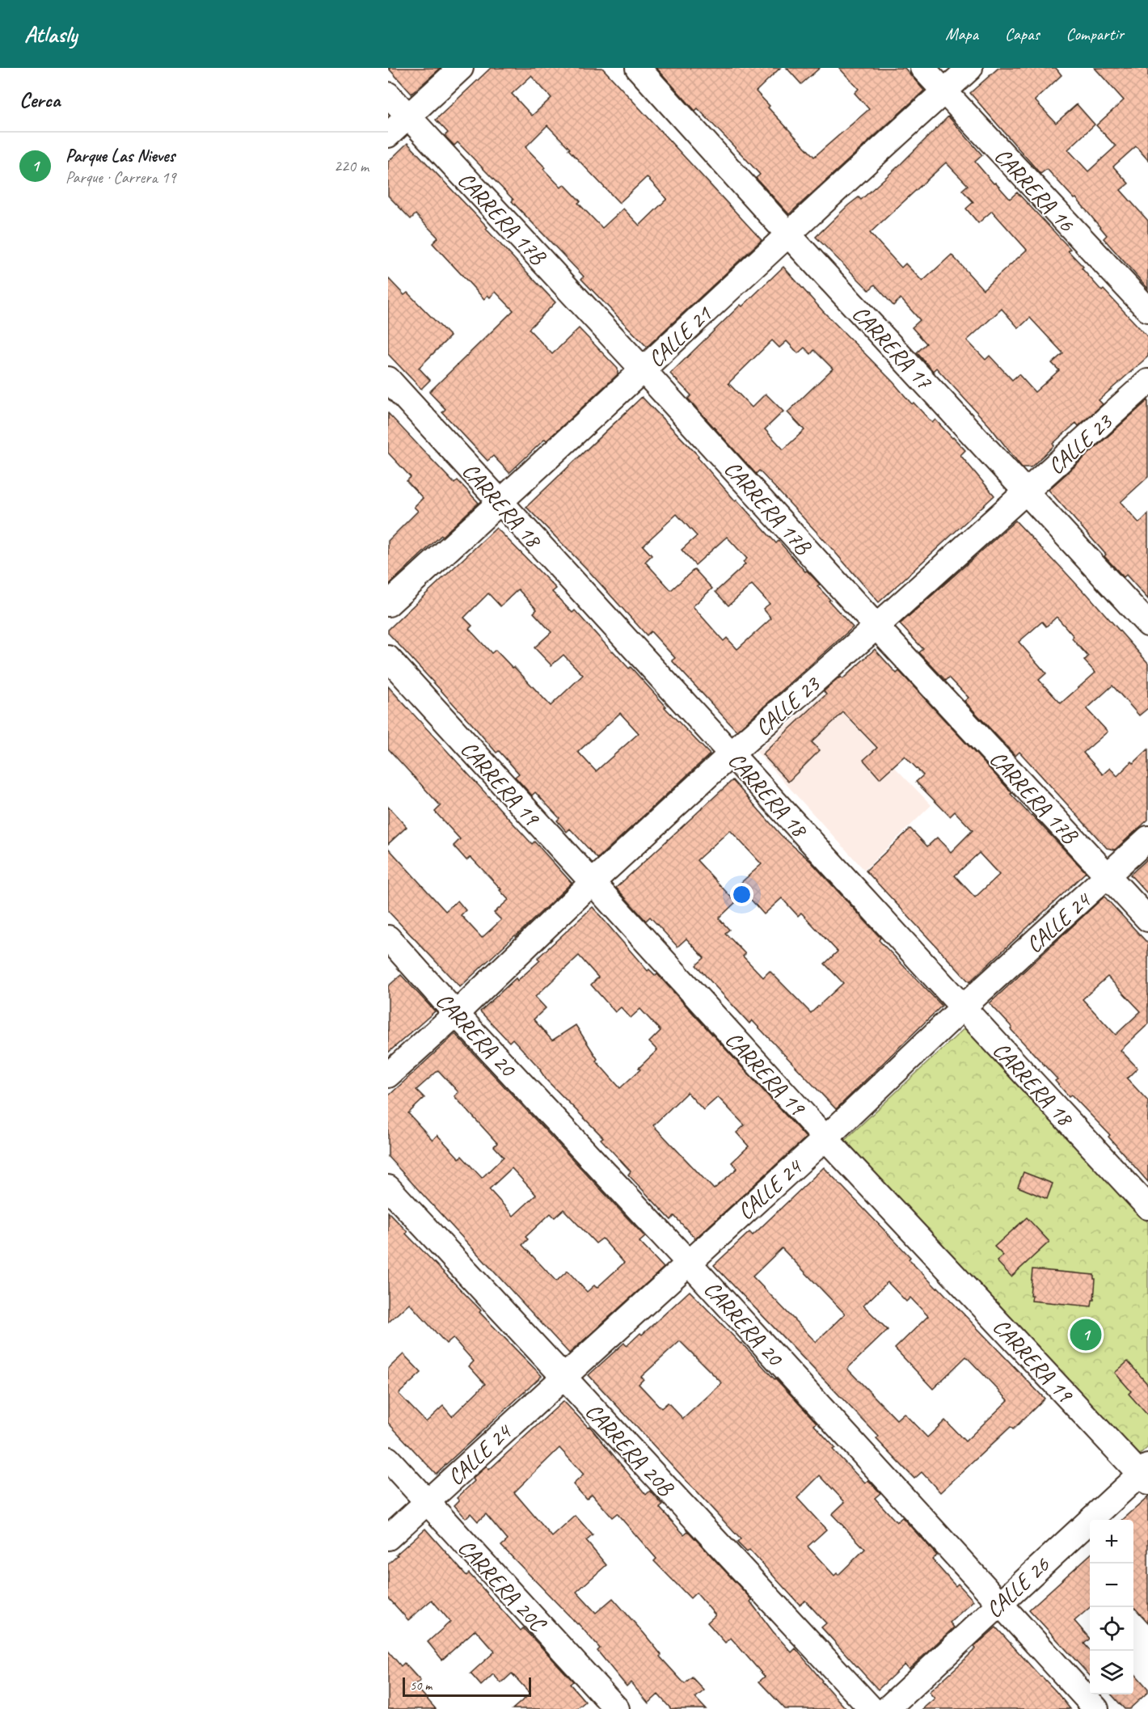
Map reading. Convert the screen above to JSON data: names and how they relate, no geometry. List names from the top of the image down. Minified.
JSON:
{"streets":{"street":["CARRERA 16","CARRERA 17B","CALLE 21","CARRERA 17","CALLE 23","CARRERA 18","CARRERA 19","CALLE 24","CARRERA 20","CARRERA 20B","CARRERA 20C","CALLE 26"]},"crossings":[["CARRERA 16","CALLE 21"],["CARRERA 17B","CALLE 21"],["CARRERA 17B","CALLE 23"],["CARRERA 17B","CALLE 24"],["CALLE 21","CARRERA 17"],["CALLE 21","CARRERA 18"],["CARRERA 17","CALLE 23"],["CALLE 23","CARRERA 18"],["CALLE 23","CARRERA 19"],["CALLE 23","CARRERA 20"],["CARRERA 18","CALLE 24"],["CARRERA 19","CALLE 24"],["CARRERA 19","CALLE 26"],["CALLE 24","CARRERA 20"],["CALLE 24","CARRERA 20B"],["CALLE 24","CARRERA 20C"],["CARRERA 20","CALLE 26"]],"scale_bar":"50 m","page":{"header":"Atlasly","nav":["Mapa","Capas","Compartir"],"heading":"Cerca","list":[{"mark":"1","name":"Parque Las Nieves","note":"Parque · Carrera 19","value":"220 m"}],"pins":"1","map_buttons":["+","−"],"scale":"50 m"}}
